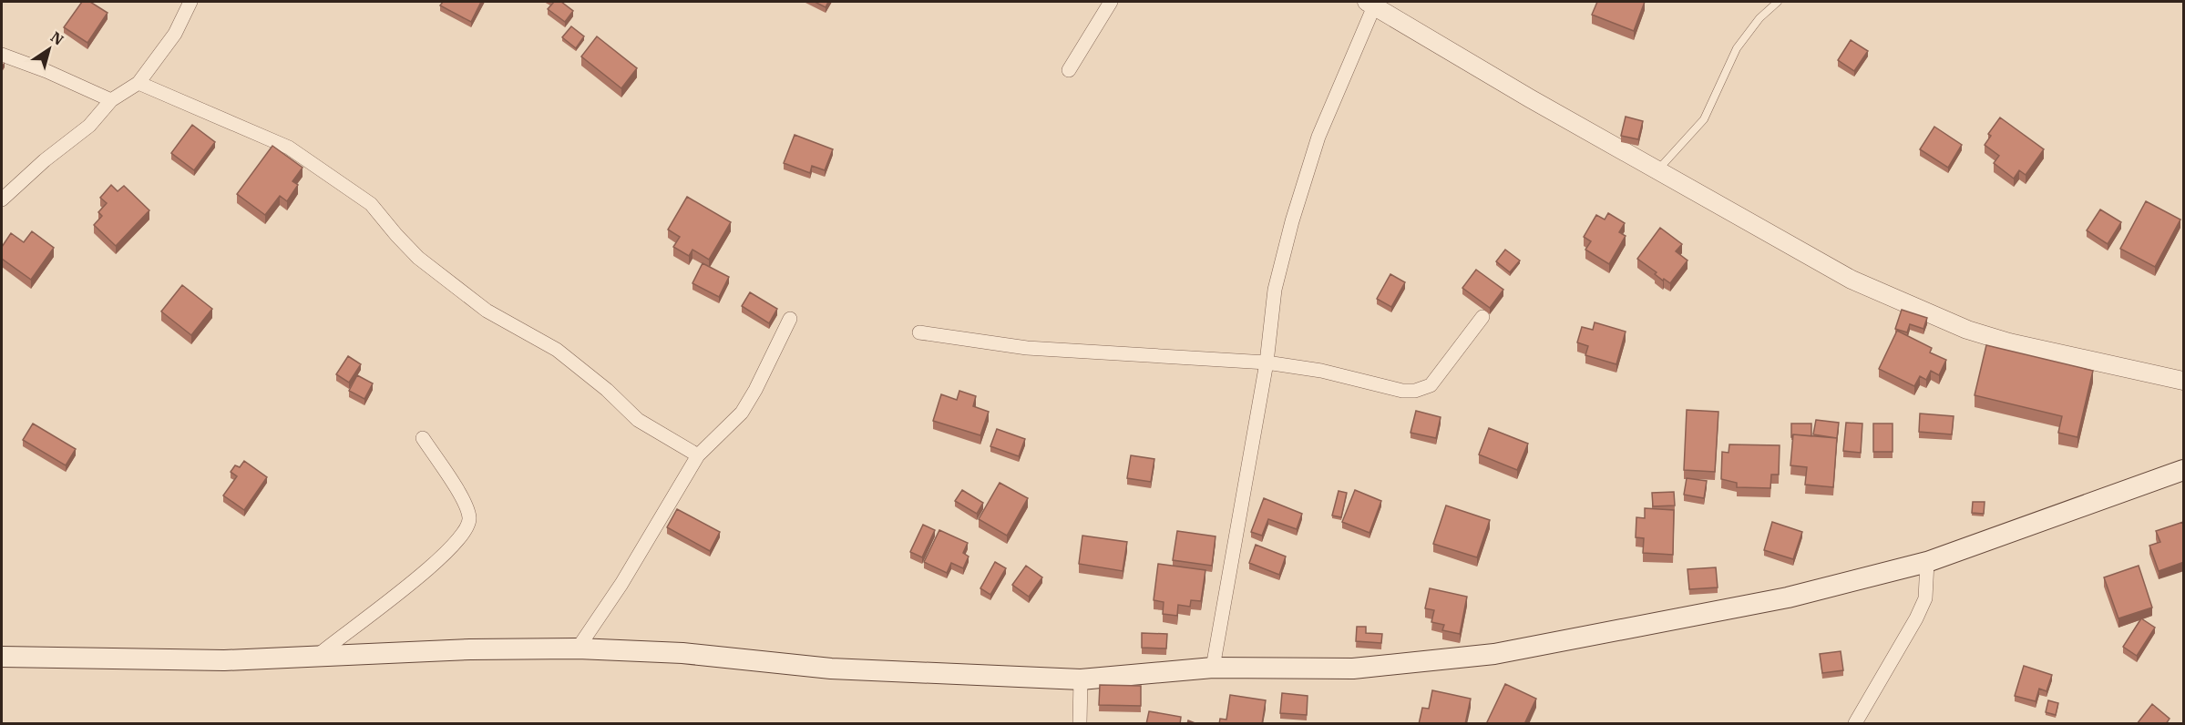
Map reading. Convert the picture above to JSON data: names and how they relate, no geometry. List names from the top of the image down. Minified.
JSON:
{"north":"top right"}
